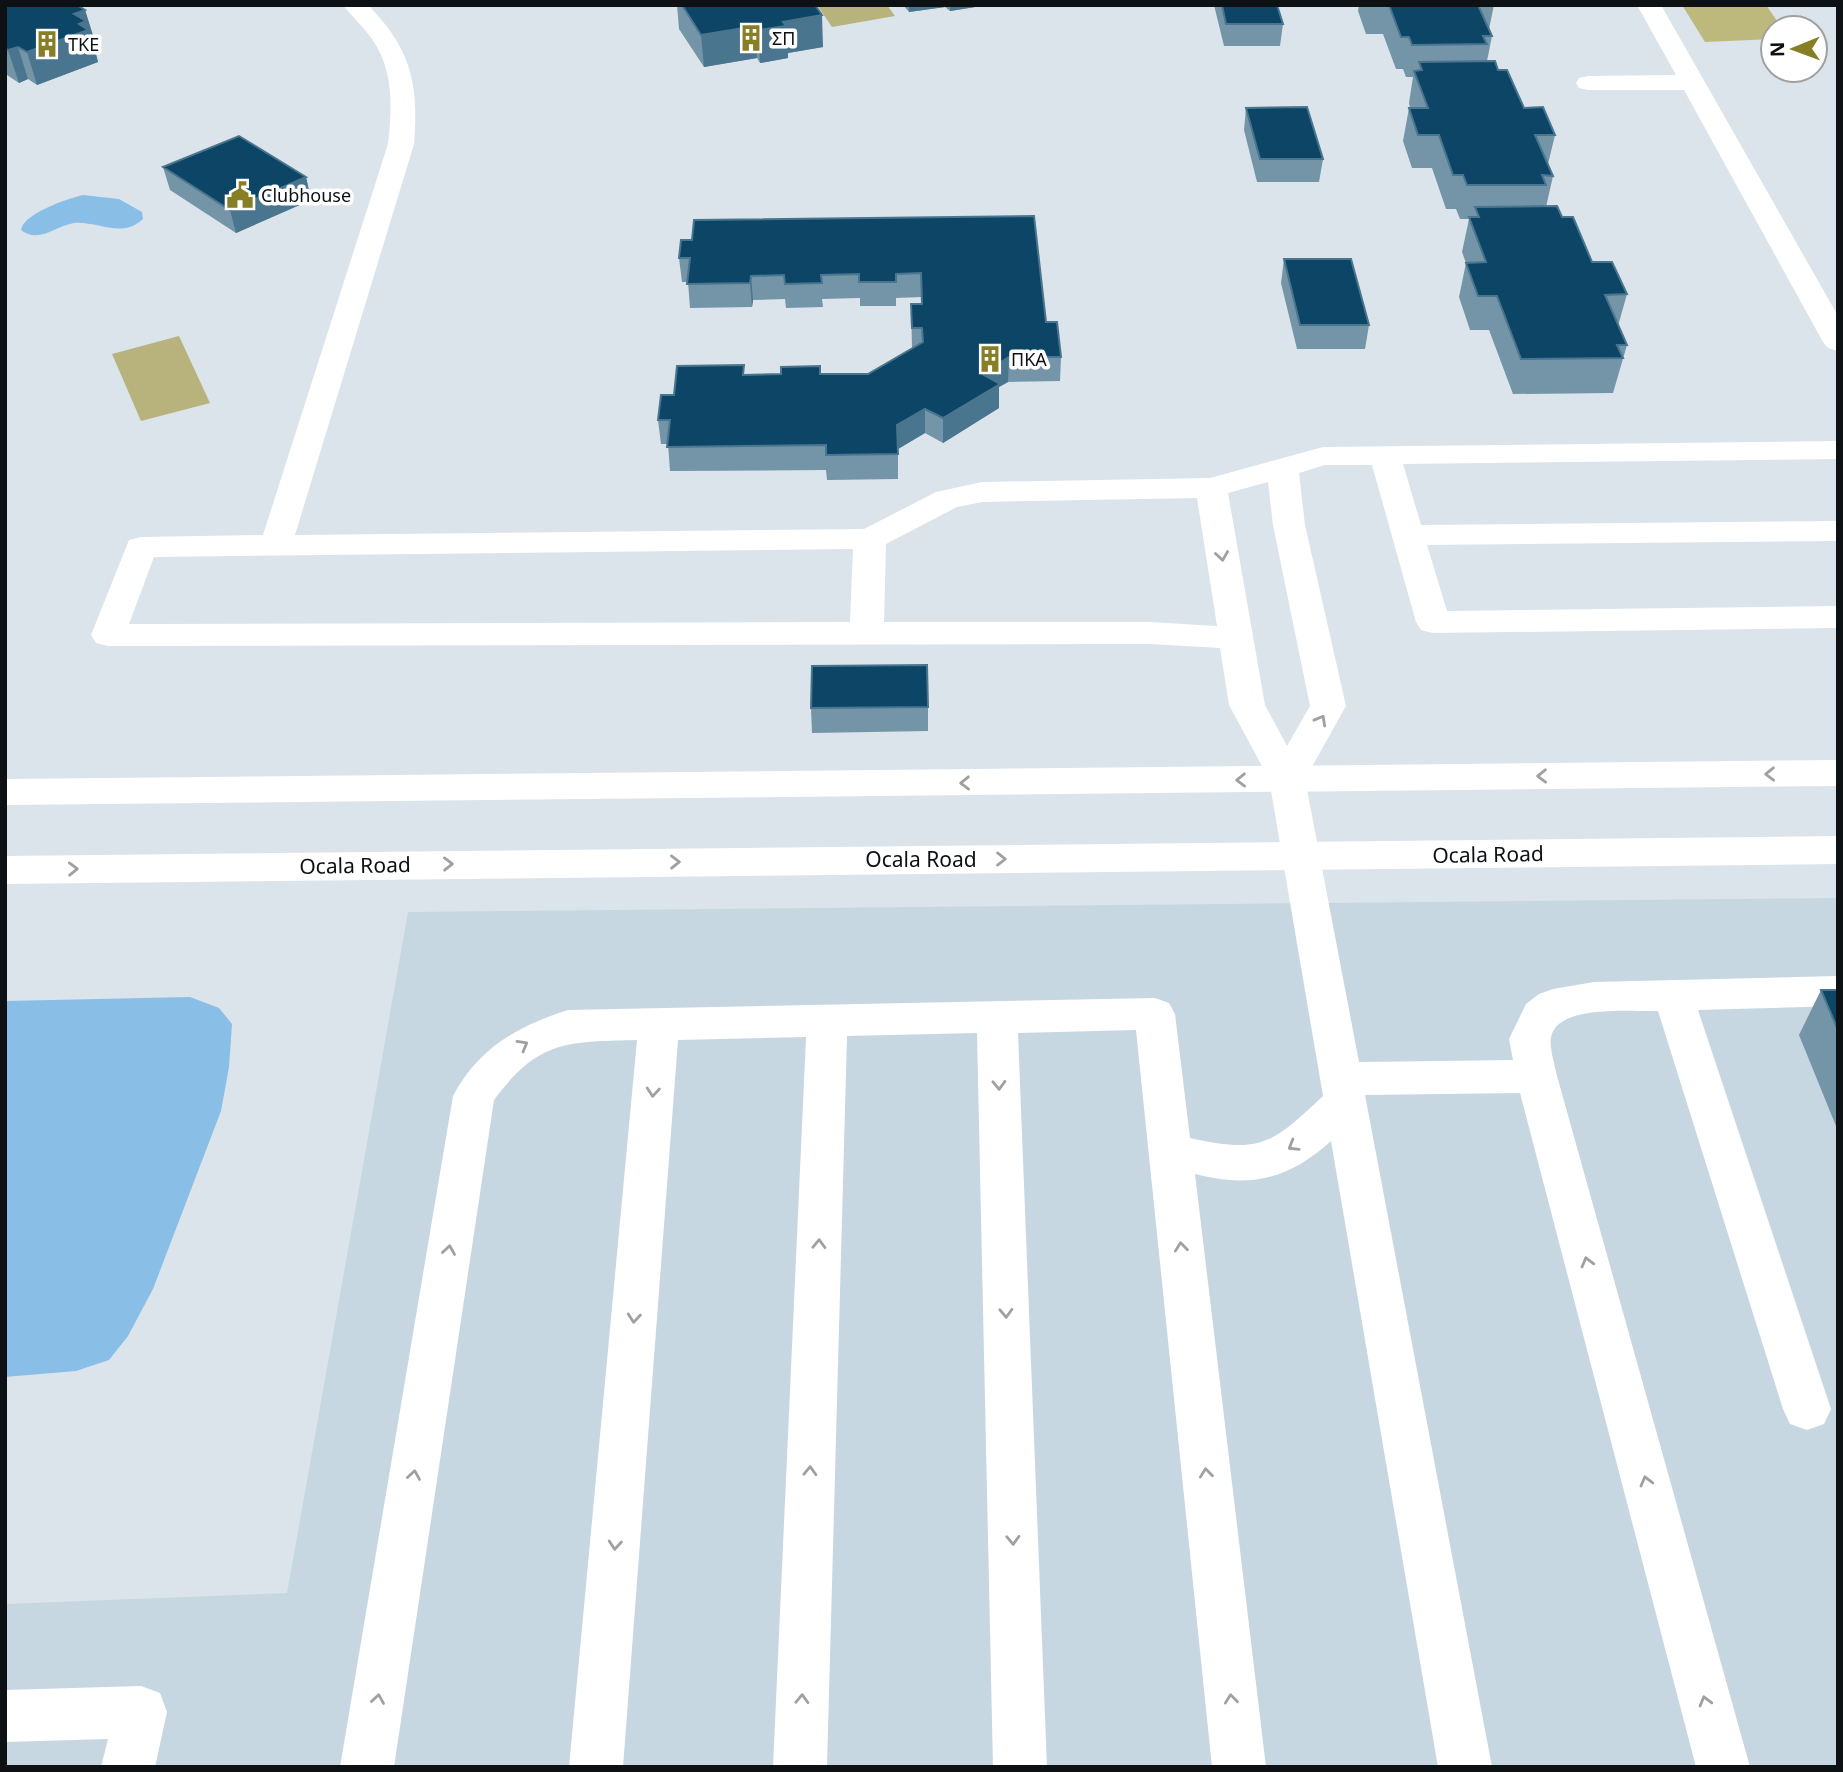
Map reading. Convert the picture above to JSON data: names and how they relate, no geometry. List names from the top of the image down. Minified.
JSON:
{"streets":{"main road":["Ocala Road"]},"places":{"building":["ΣΠ","TKE","ΠΚΑ"],"public building":["Clubhouse"]},"north":"left"}
